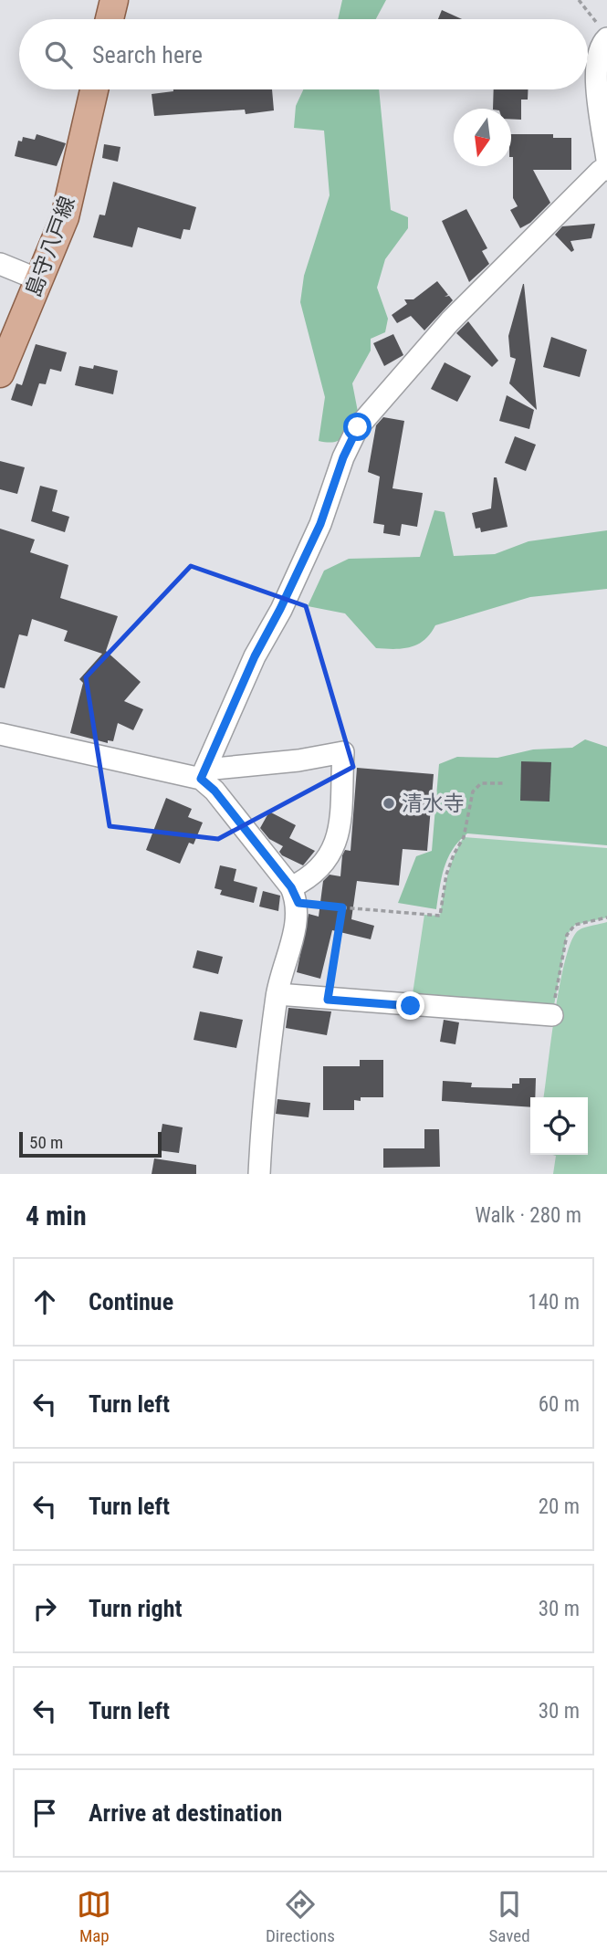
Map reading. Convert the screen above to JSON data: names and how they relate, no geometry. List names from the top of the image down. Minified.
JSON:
{"streets":{"main road":["島守八戸線"]},"places":["清水寺"],"scale_bar":"50 m","north":"bottom","page":{"search":"Search here","scale":"50 m","heading":["4 min","Walk · 280 m"],"list":[["Continue","140 m"],["Turn left","60 m"],["Turn left","20 m"],["Turn right","30 m"],["Turn left","30 m"],"Arrive at destination"],"nav":["Map","Directions","Saved"]}}
